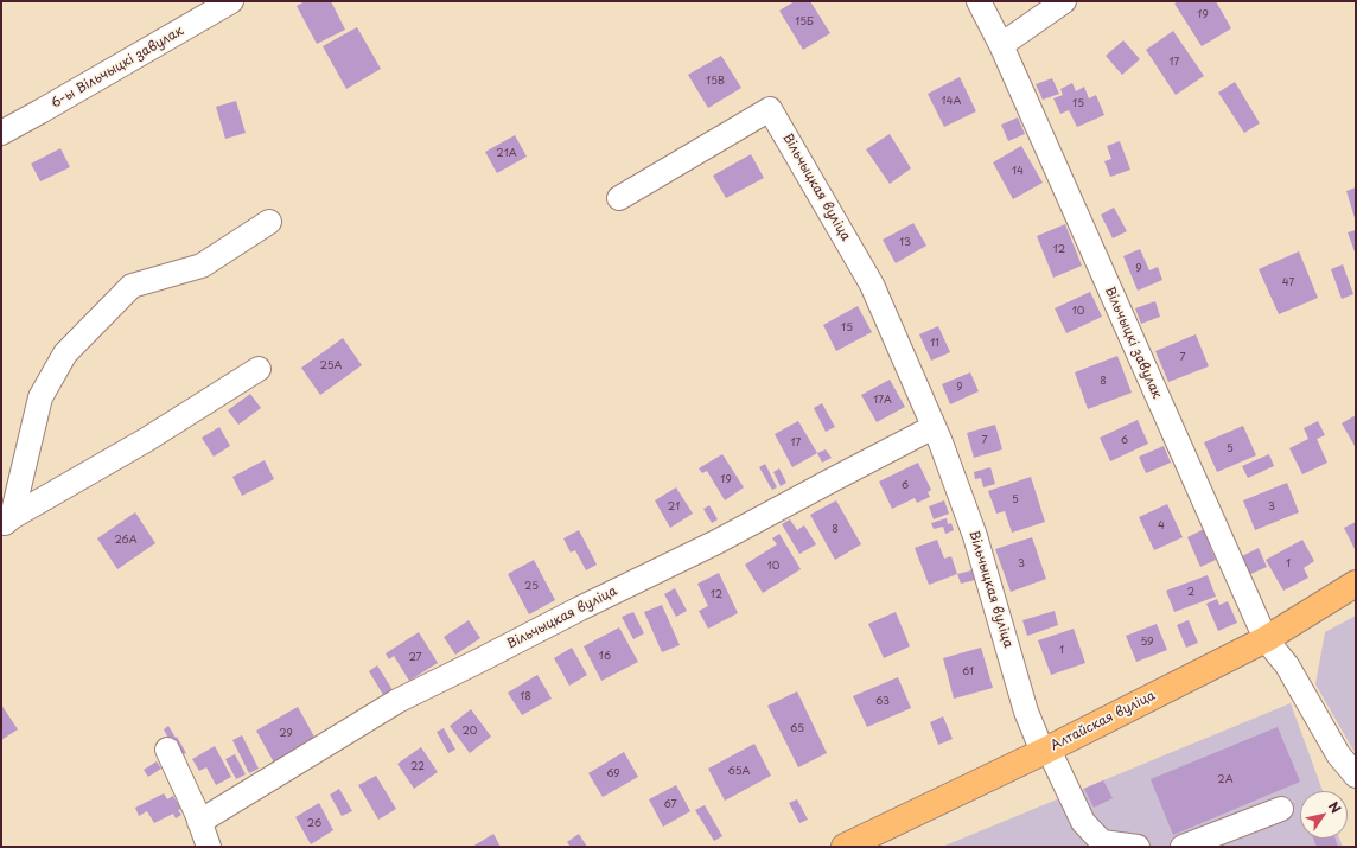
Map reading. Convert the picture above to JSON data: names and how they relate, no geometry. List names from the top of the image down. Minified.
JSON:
{"streets":{"main road":["Алтайская вуліца"],"street":["6-ы Вільчыцкі завулак","Вільчыцкая вуліца","Вільчыцкі завулак"]},"crossings":[["Вільчыцкая вуліца","Алтайская вуліца"],["Вільчыцкі завулак","Алтайская вуліца"]],"house_numbers":["19","15Б","17","15В","14А","15","21А","14","13","12","9","47","10","15","11","7","25А","8","9","17А","7","6","17","5","19","6","5","21","3","4","8","26А","3","1","10","25","2","12","59","1","16","27","61","18","63","65","20","29","22","65А","69","2А","67","26"],"north":"top right"}
